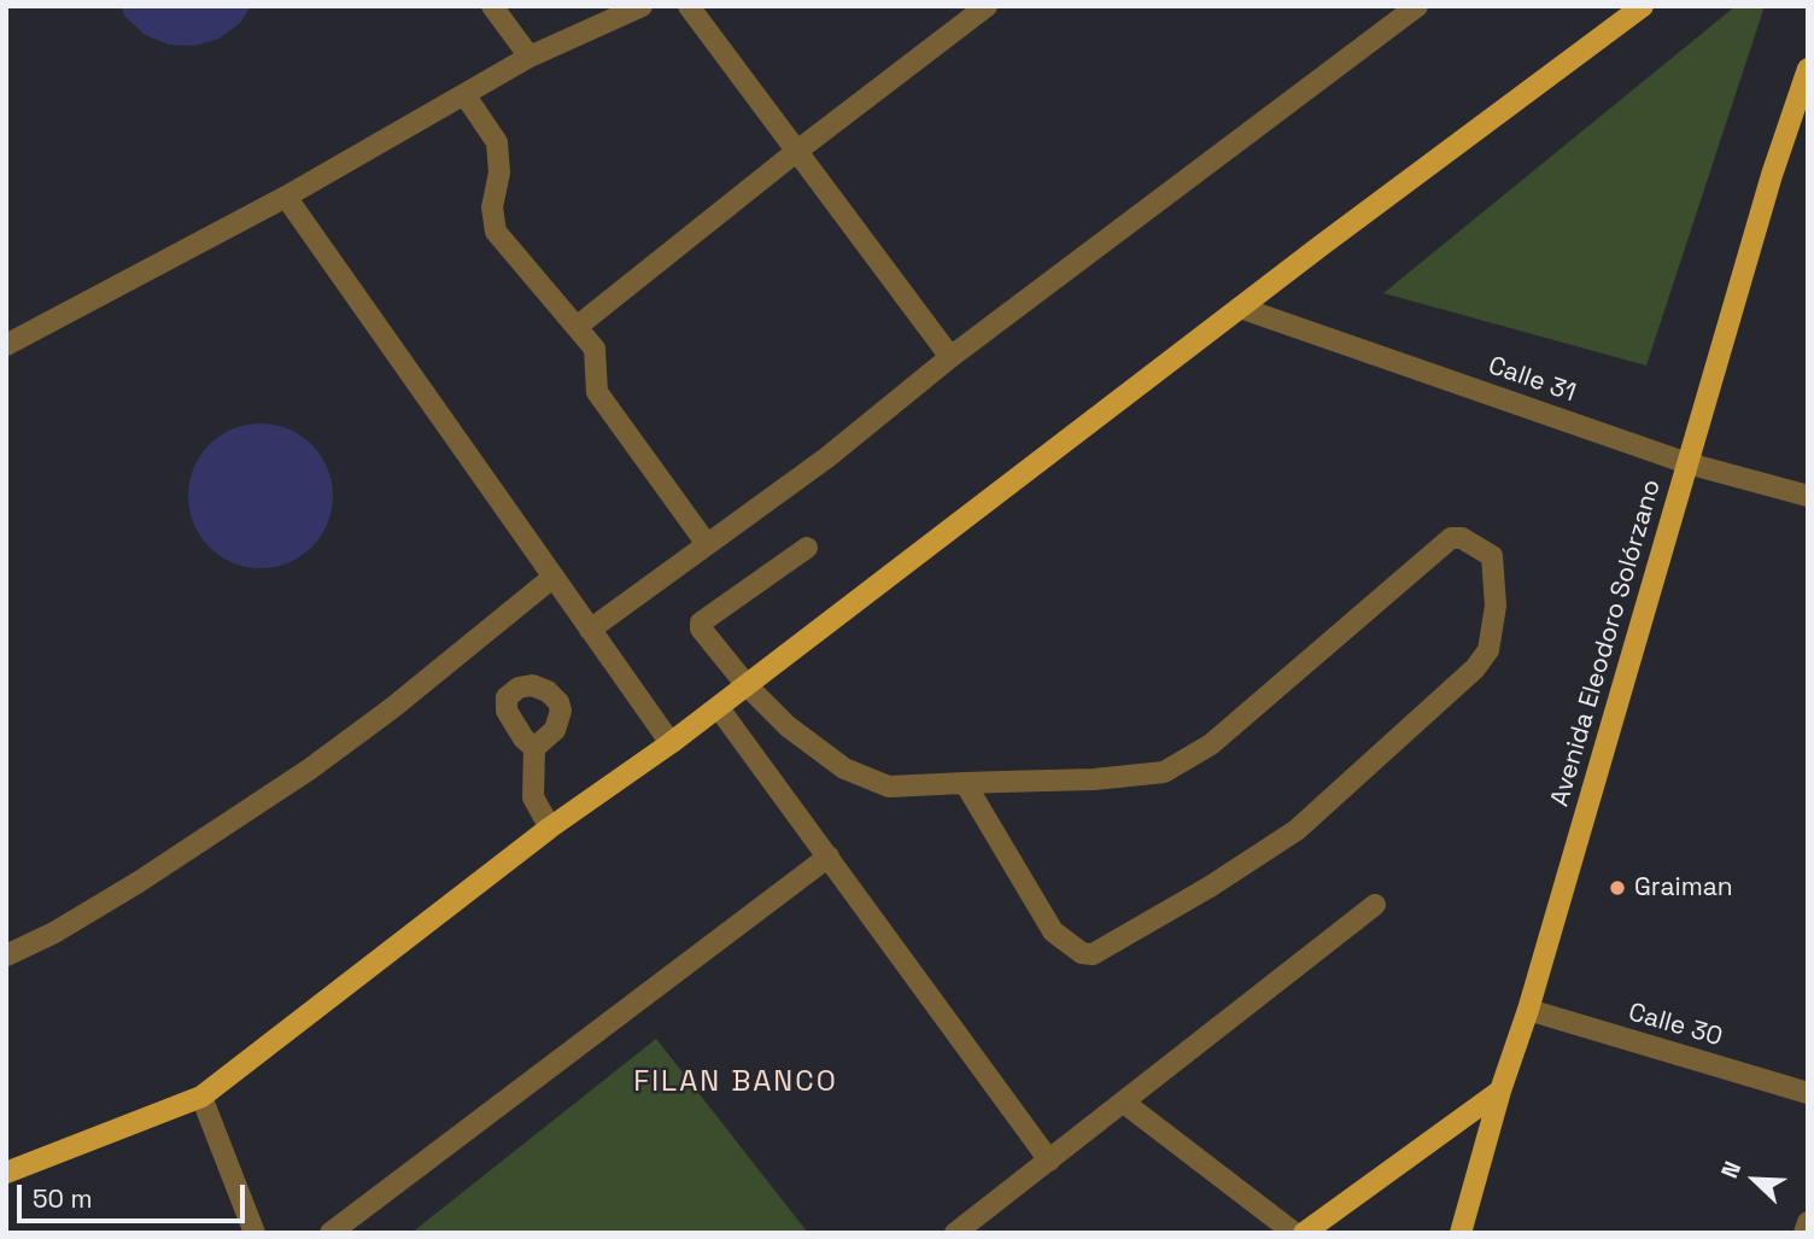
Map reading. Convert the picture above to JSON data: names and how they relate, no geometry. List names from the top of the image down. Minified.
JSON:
{"streets":{"main road":["Avenida Eleodoro Solórzano"],"street":["Calle 31","Calle 30"]},"crossings":[["Calle 31","Avenida Eleodoro Solórzano"],["Avenida Eleodoro Solórzano","Calle 30"]],"districts":["FILAN BANCO"],"places":["Graiman"],"scale_bar":"50 m","north":"top left"}
